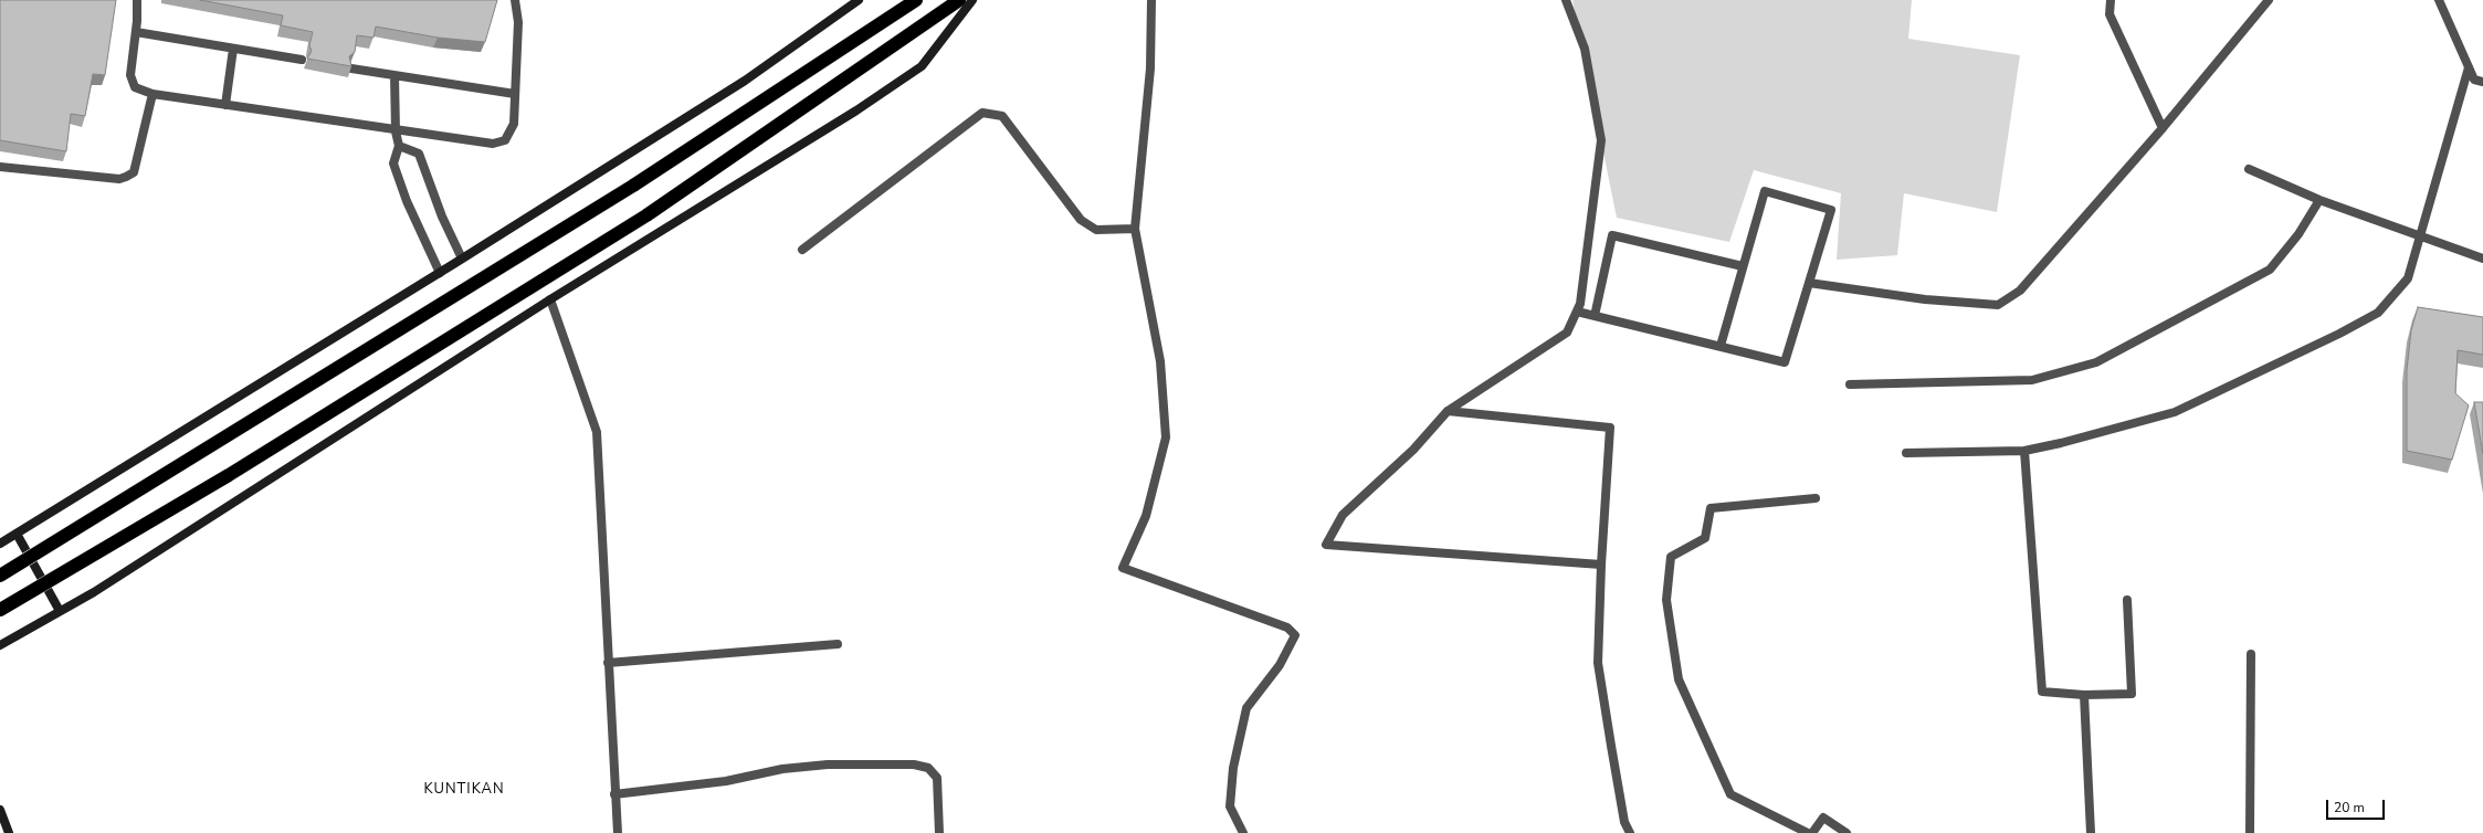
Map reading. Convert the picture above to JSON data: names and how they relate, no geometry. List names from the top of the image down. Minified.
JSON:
{"districts":["KUNTIKAN"],"scale_bar":"20 m"}
